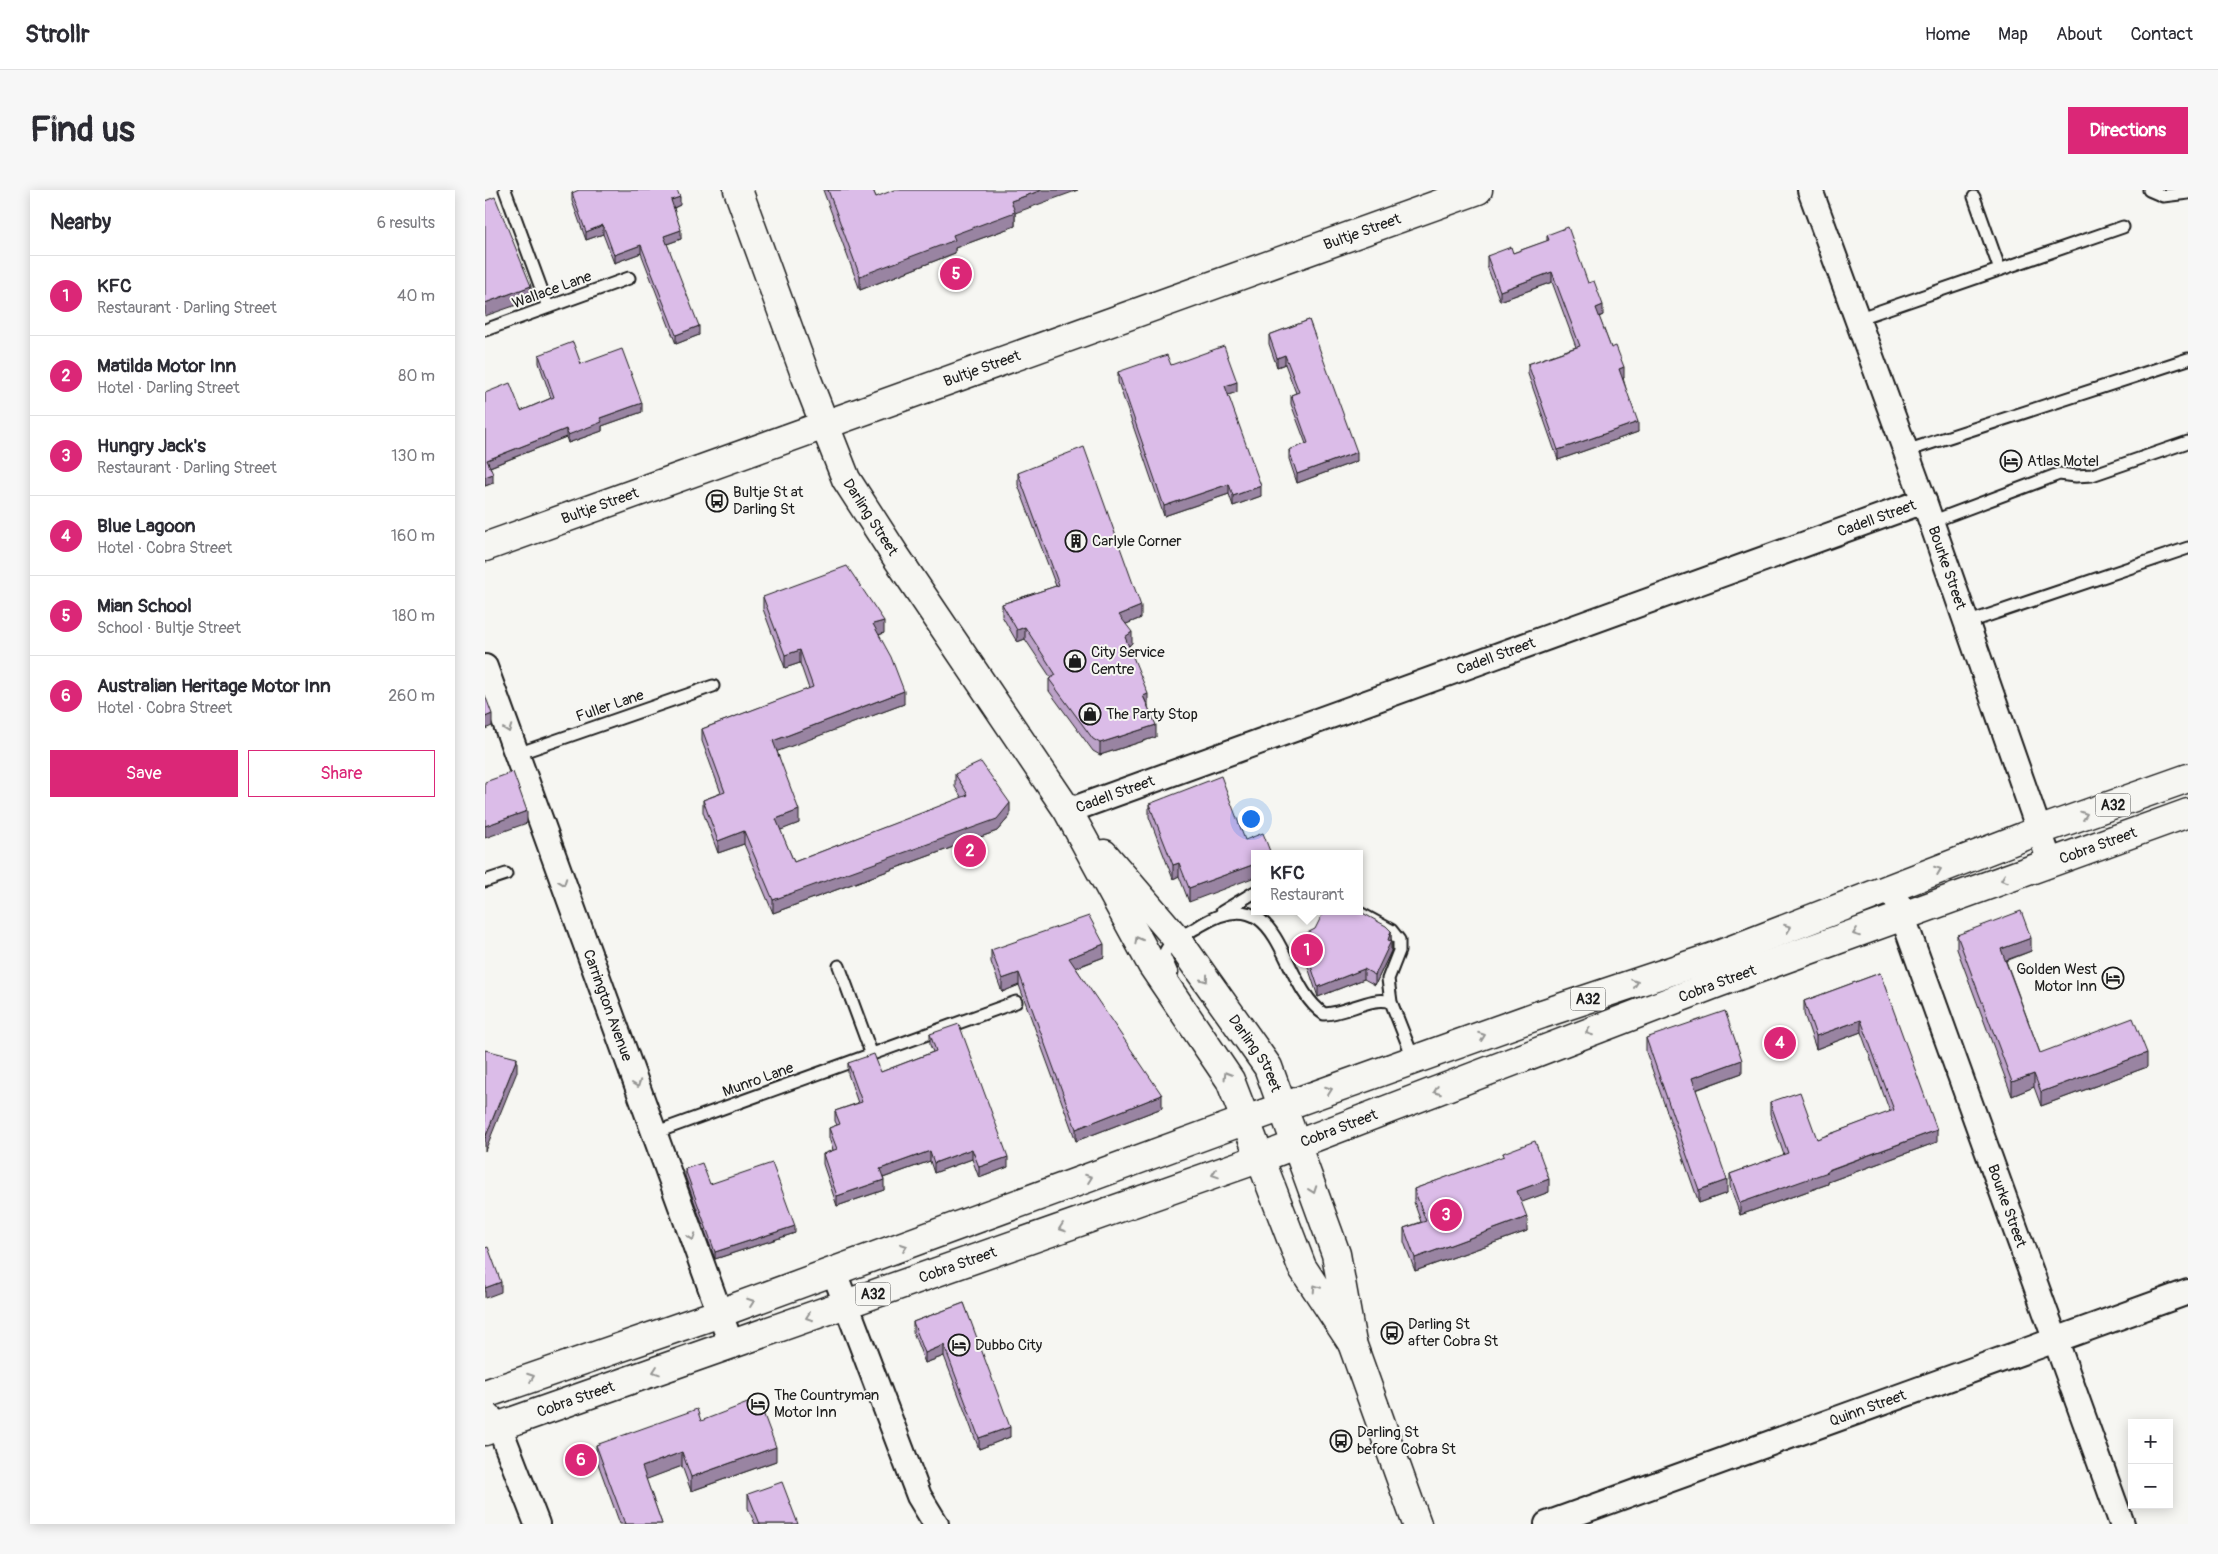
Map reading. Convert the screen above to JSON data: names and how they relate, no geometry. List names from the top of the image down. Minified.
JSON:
{"streets":{"main road":["Bultje Street","Darling Street","A32","Cobra Street"],"street":["Cadell Street","Bourke Street","Carrington Avenue","Quinn Street"],"lane":["Wallace Lane","Fuller Lane","Munro Lane"]},"crossings":[["Bultje Street","Darling Street"],["Darling Street","Cadell Street"],["Darling Street","Cobra Street"],["Cadell Street","Bourke Street"],["Bourke Street","Cobra Street"],["Bourke Street","Quinn Street"],["Fuller Lane","Carrington Avenue"],["Cobra Street","Carrington Avenue"],["Carrington Avenue","Munro Lane"]],"one_way":["Carrington Avenue"],"places":{"hotel":["Atlas Motel","Golden West Motor Inn","Dubbo City","The Countryman Motor Inn"],"bus stop":["Bultje St at Darling St","Darling St after Cobra St","Darling St before Cobra St"],"building":["Carlyle Corner"],"shop":["City Service Centre","The Party Stop"]},"page":{"header":"Strollr","nav":["Home","Map","About","Contact"],"buttons":["Directions",["Save","Share"]],"title":"Find us","heading":["Nearby","6 results"],"list":[{"mark":"1","name":"KFC","note":"Restaurant · Darling Street","value":"40 m"},{"mark":"2","name":"Matilda Motor Inn","note":"Hotel · Darling Street","value":"80 m"},{"mark":"3","name":"Hungry Jack's","note":"Restaurant · Darling Street","value":"130 m"},{"mark":"4","name":"Blue Lagoon","note":"Hotel · Cobra Street","value":"160 m"},{"mark":"5","name":"Mian School","note":"School · Bultje Street","value":"180 m"},{"mark":"6","name":"Australian Heritage Motor Inn","note":"Hotel · Cobra Street","value":"260 m"}],"pins":["5","2","1","4","3","6"],"popup":["KFC","Restaurant"],"map_buttons":["+","−"]}}
